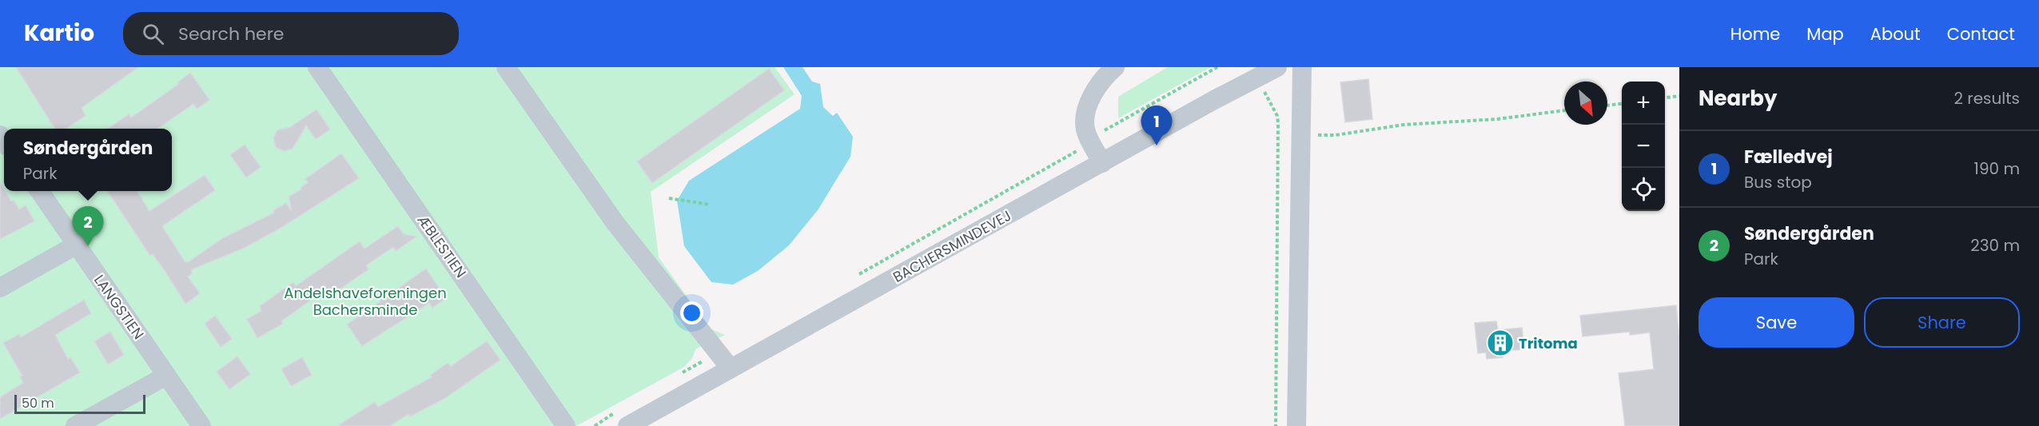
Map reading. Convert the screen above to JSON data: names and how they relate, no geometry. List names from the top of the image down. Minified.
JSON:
{"streets":{"street":["ÆBLESTIEN","BACHERSMINDEVEJ","LANGSTIEN"]},"parks":["Andelshaveforeningen Bachersminde"],"places":{"building":["Tritoma"]},"scale_bar":"50 m","north":"bottom right","page":{"header":"Kartio","search":"Search here","nav":["Home","Map","About","Contact"],"heading":["Nearby","2 results"],"map_buttons":["+","−"],"pins":["1","2"],"popup":["Søndergården","Park"],"list":[{"mark":"1","name":"Fælledvej","note":"Bus stop","value":"190 m"},{"mark":"2","name":"Søndergården","note":"Park","value":"230 m"}],"buttons":["Save","Share"],"scale":"50 m"}}
